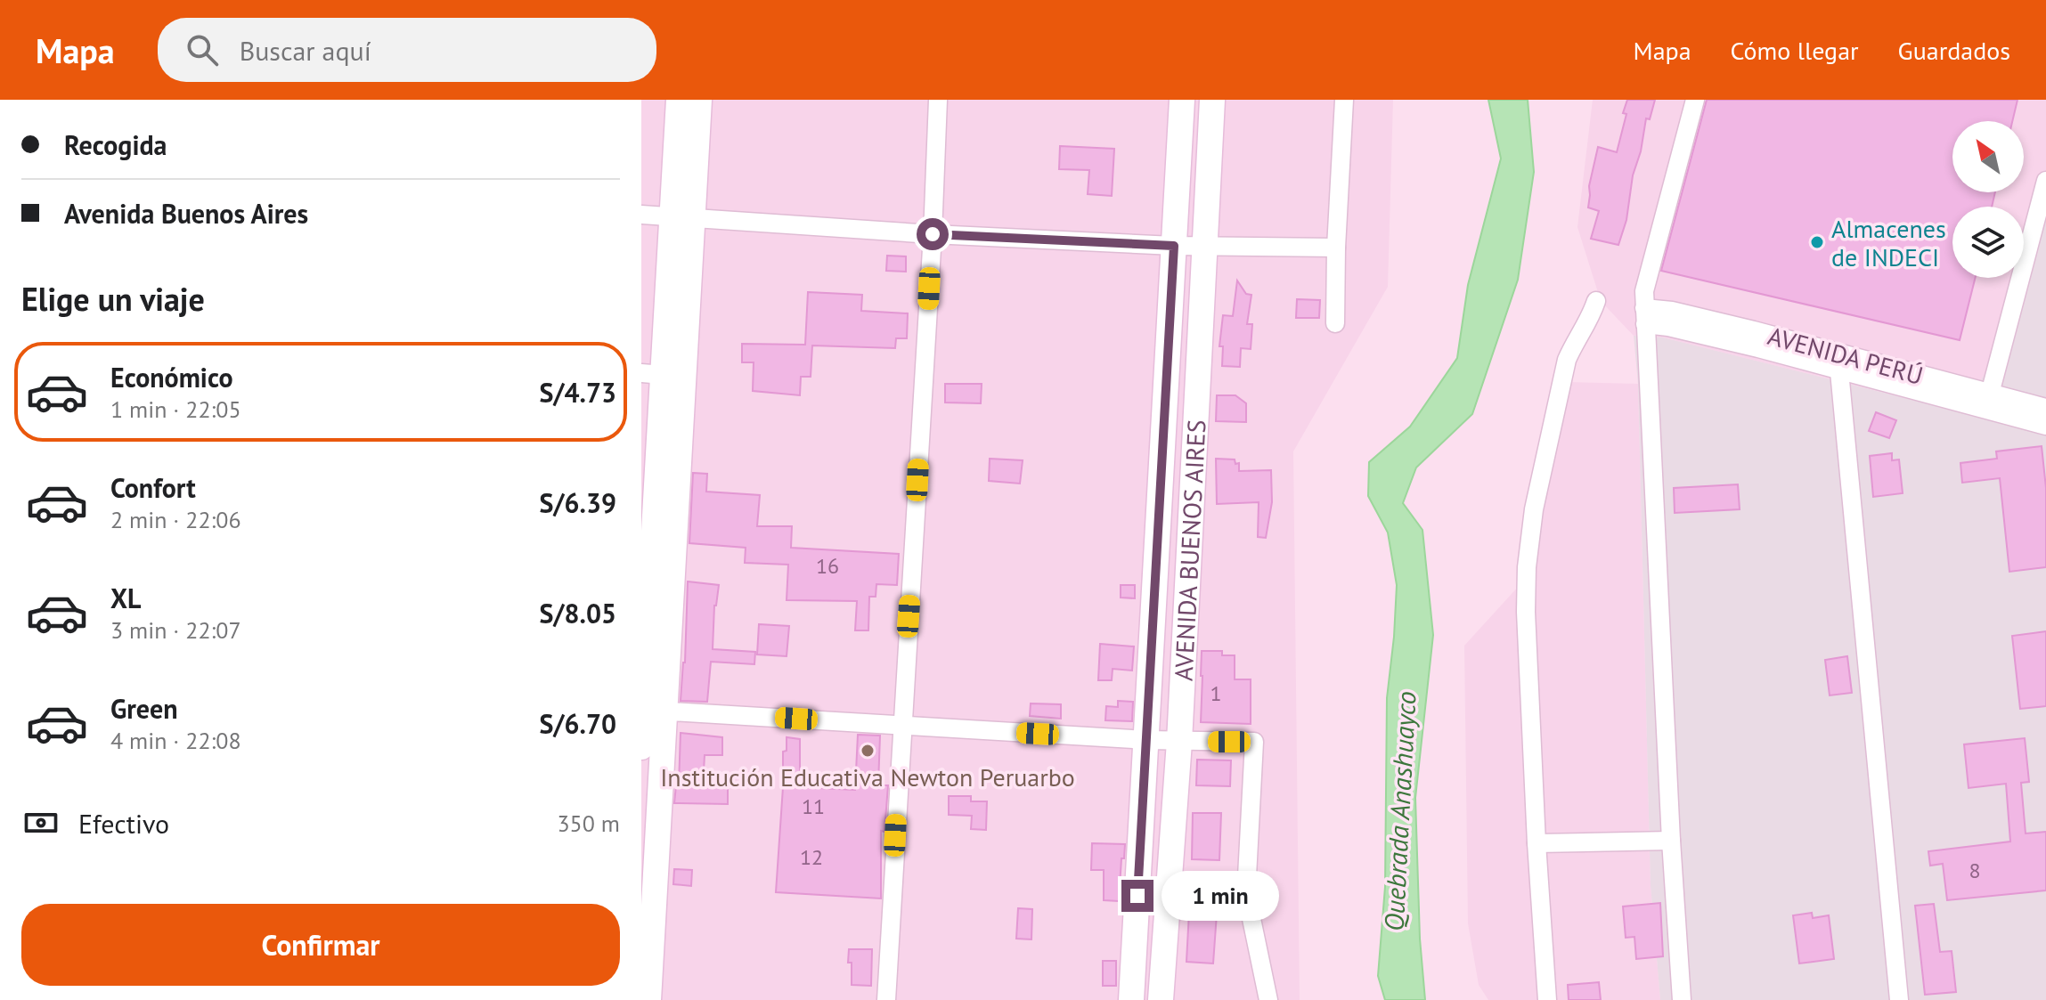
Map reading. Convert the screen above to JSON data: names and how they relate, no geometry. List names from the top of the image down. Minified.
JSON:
{"streets":{"street":["AVENIDA PERÚ","AVENIDA BUENOS AIRES"]},"water":["Quebrada Anashuayco"],"places":["Almacenes de INDECI","Institución Educativa Newton Peruarbo"],"house_numbers":["16","1","11","12","8"],"north":"top left","page":{"header":"Mapa","search":"Buscar aquí","nav":["Mapa","Cómo llegar","Guardados"],"banner":["Recogida","Avenida Buenos Aires"],"heading":"Elige un viaje","list":[{"name":"Económico","note":"1 min · 22:05","value":"S/4.73"},{"name":"Confort","note":"2 min · 22:06","value":"S/6.39"},{"name":"XL","note":"3 min · 22:07","value":"S/8.05"},{"name":"Green","note":"4 min · 22:08","value":"S/6.70"}],"pay":["Efectivo","350 m"],"bubble":"1 min","buttons":"Confirmar"}}
